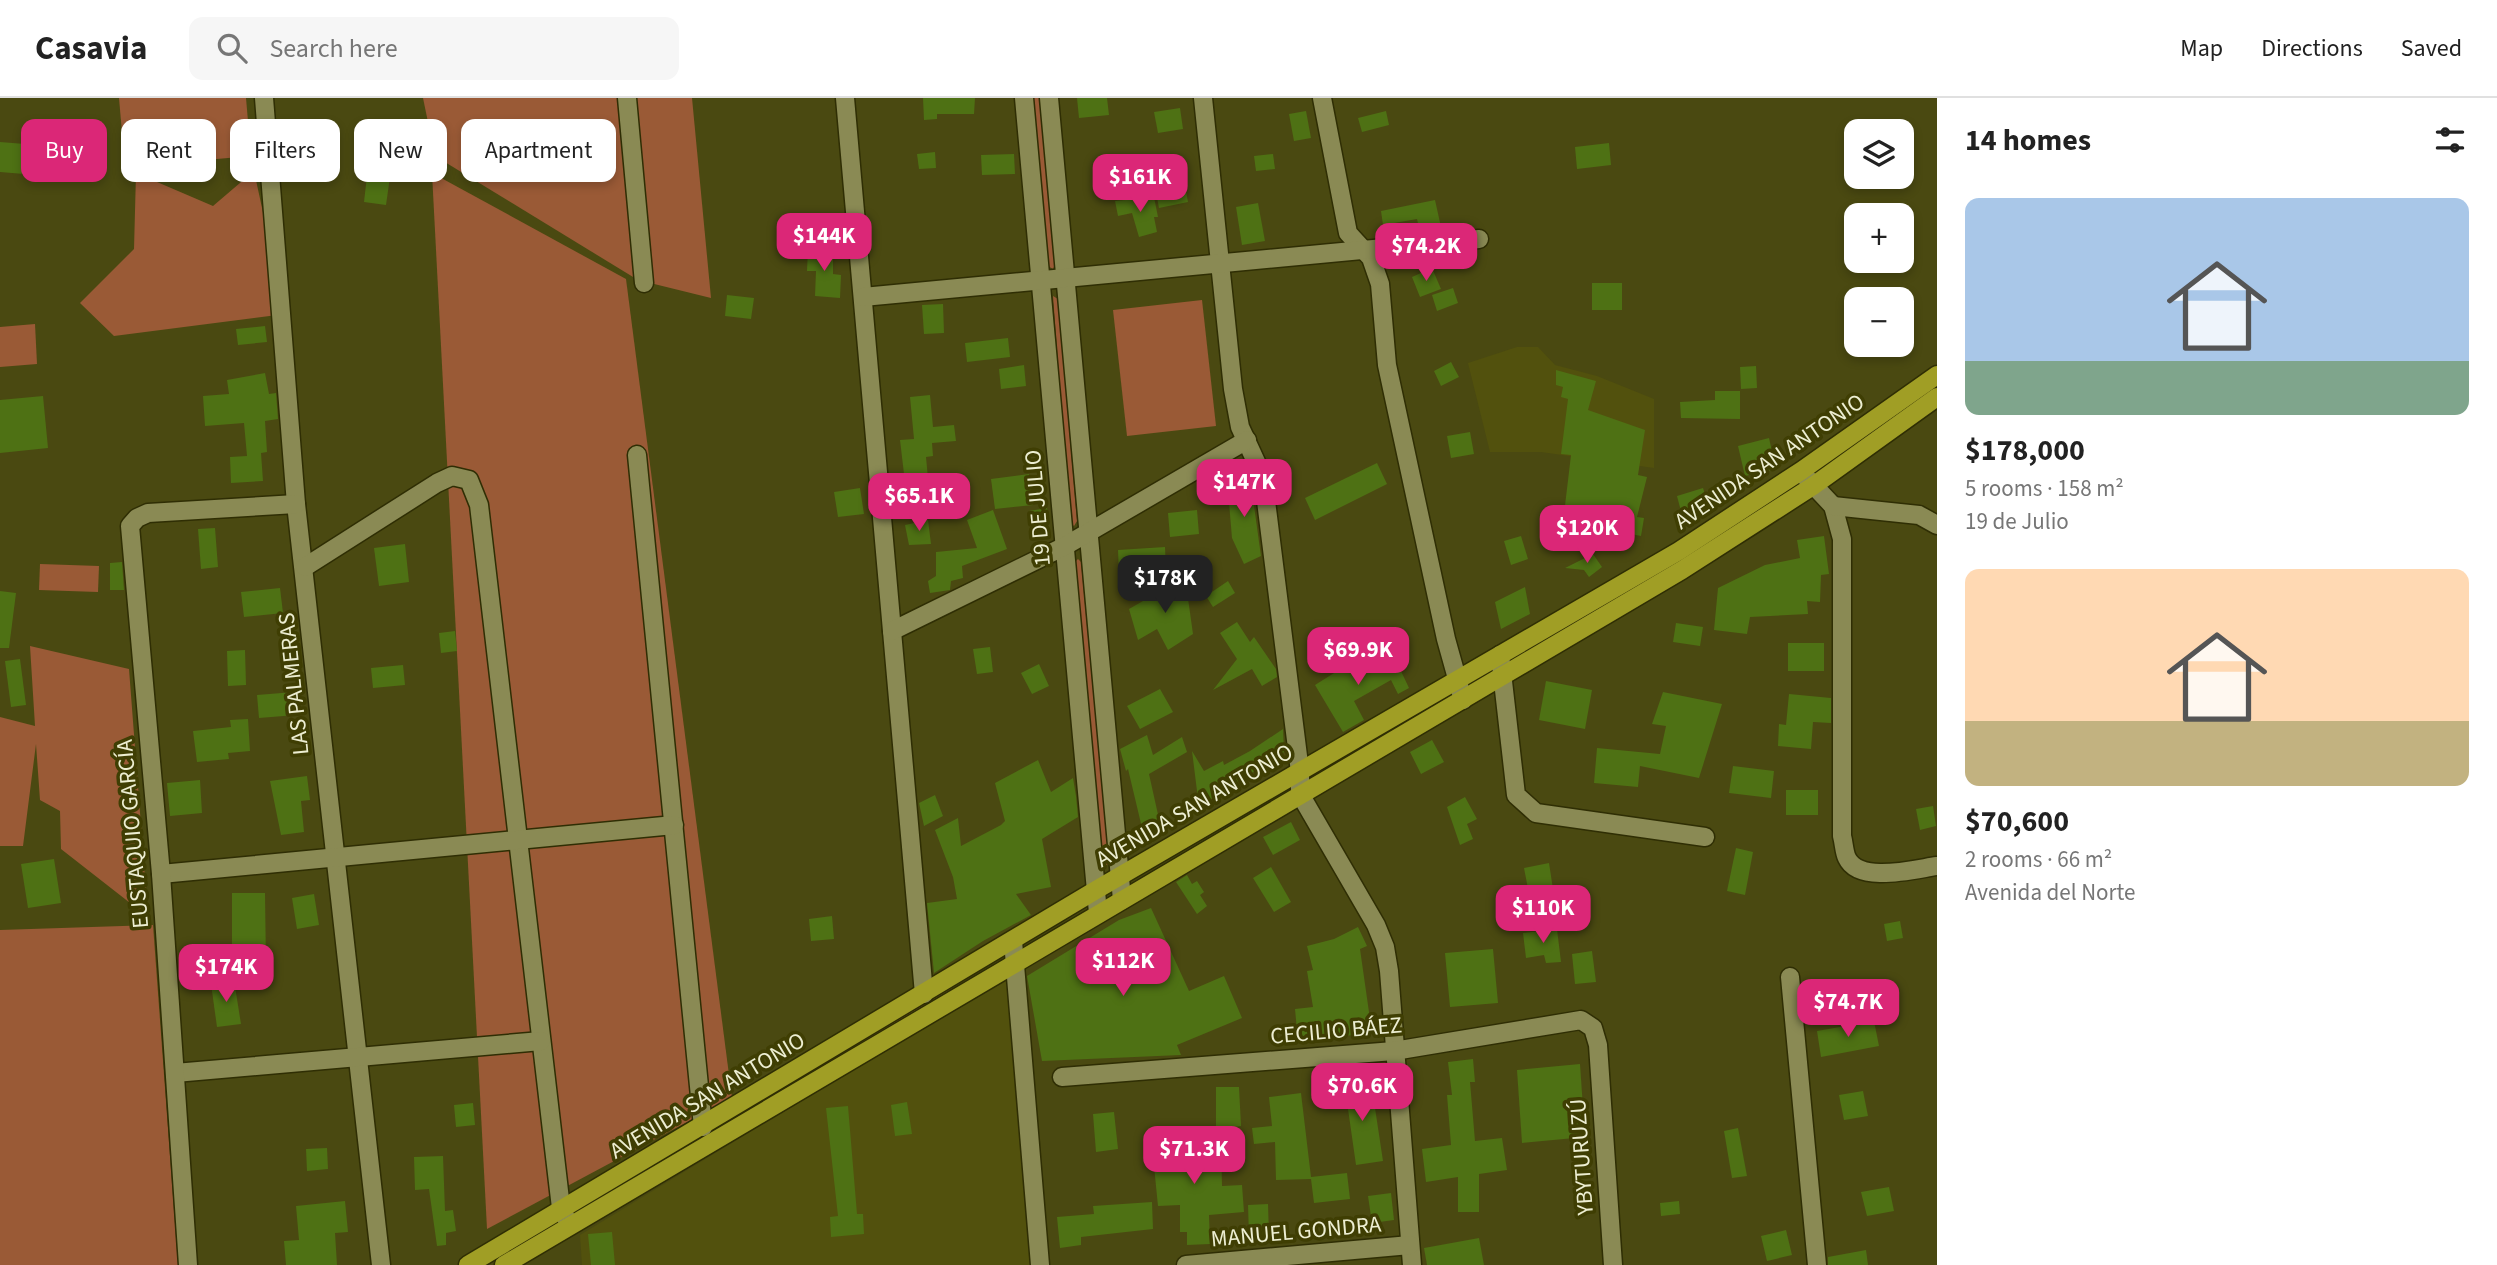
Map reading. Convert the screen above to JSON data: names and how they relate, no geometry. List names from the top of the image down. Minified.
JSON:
{"streets":{"main road":["AVENIDA SAN ANTONIO"],"street":["19 DE JULIO","LAS PALMERAS","EUSTAQUIO GARCÍA","CECILIO BÁEZ","YBYTURUZÚ","MANUEL GONDRA"]},"crossings":[["AVENIDA SAN ANTONIO","19 DE JULIO"],["LAS PALMERAS","EUSTAQUIO GARCÍA"],["CECILIO BÁEZ","YBYTURUZÚ"]],"page":{"header":"Casavia","search":"Search here","nav":["Map","Directions","Saved"],"heading":"14 homes","map_buttons":["+","−"],"chip":["Buy","Rent","Filters","New","Apartment"],"price":["$161K","$144K","$74.2K","$147K","$65.1K","$120K","$178K","$69.9K","$110K","$112K","$174K","$74.7K","$70.6K","$71.3K"],"list":[{"name":"$178,000","note":"5 rooms · 158 m² · 19 de Julio"},{"name":"$70,600","note":"2 rooms · 66 m² · Avenida del Norte"}]}}
